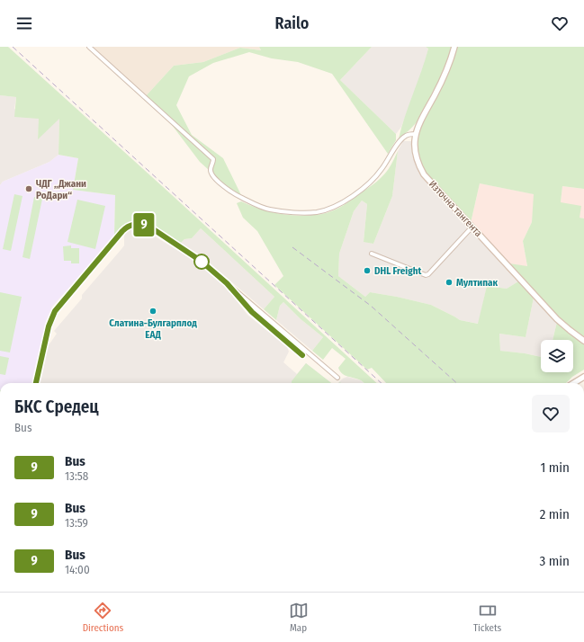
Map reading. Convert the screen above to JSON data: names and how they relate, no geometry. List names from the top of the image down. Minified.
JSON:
{"streets":{"street":["Източна тангента"]},"places":["ЧДГ „Джани РоДари“","DHL Freight","Мултипак","Слатина-Булгарплод ЕАД"],"lines":["bus line 9"],"page":{"header":"Railo","on_map":"9","heading":["БКС Средец","Bus"],"list":[{"mark":"9","name":"Bus","note":"13:58","value":"1 min"},{"mark":"9","name":"Bus","note":"13:59","value":"2 min"},{"mark":"9","name":"Bus","note":"14:00","value":"3 min"}],"tabs":["Directions","Map","Tickets"]}}
